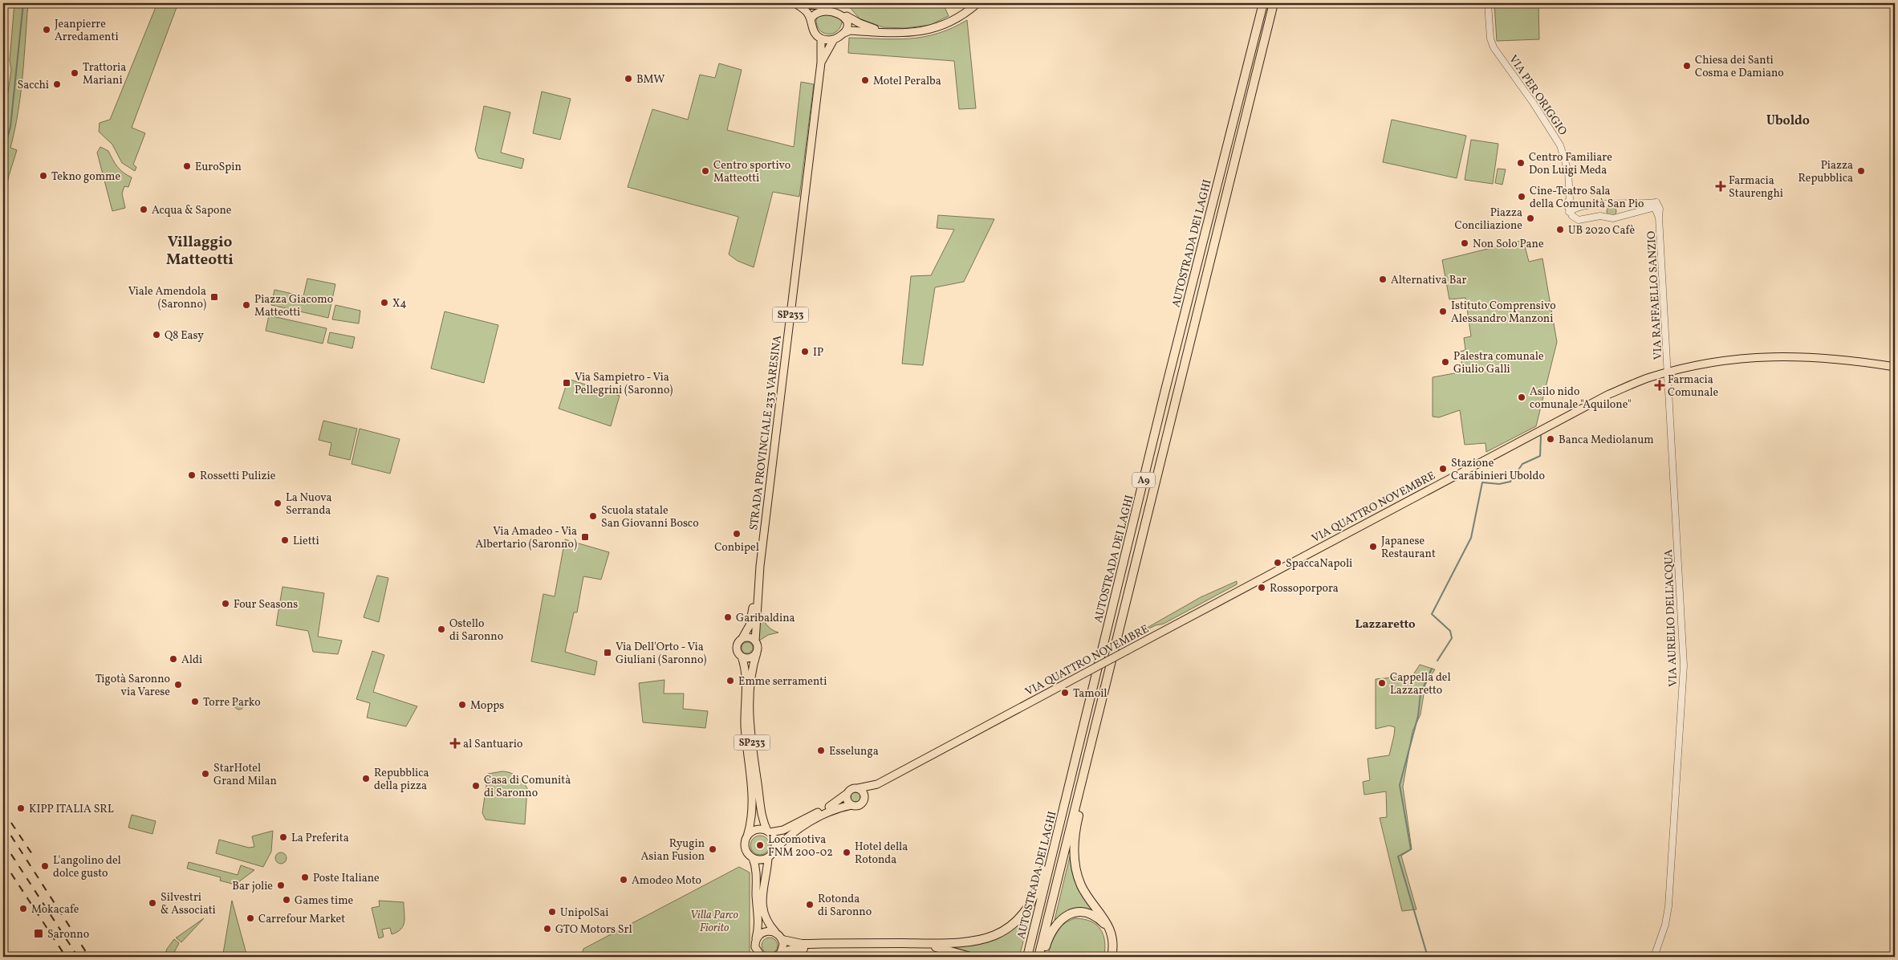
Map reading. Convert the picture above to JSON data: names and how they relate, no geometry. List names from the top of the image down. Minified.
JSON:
{"streets":{"highway":["AUTOSTRADA DEI LAGHI","A9"],"main road":["SP233","STRADA PROVINCIALE 233 VARESINA","VIA QUATTRO NOVEMBRE"],"street":["VIA PER ORIGGIO","VIA RAFFAELLO SANZIO","VIA AURELIO DELL'ACQUA"]},"crossings":[["VIA RAFFAELLO SANZIO","VIA QUATTRO NOVEMBRE"],["VIA RAFFAELLO SANZIO","VIA AURELIO DELL'ACQUA"],["SP233","STRADA PROVINCIALE 233 VARESINA"],["VIA QUATTRO NOVEMBRE","VIA AURELIO DELL'ACQUA"]],"districts":["Uboldo","Villaggio Matteotti","Lazzaretto"],"parks":["Villa Parco Fiorito"],"places":{"other":["Jeanpierre Arredamenti","Chiesa dei Santi Cosma e Damiano","Trattoria Mariani","BMW","Motel Peralba","Sacchi","Centro Familiare Don Luigi Meda","EuroSpin","Centro sportivo Matteotti","Piazza Repubblica","Tekno gomme","Cine-Teatro Sala della Comunità San Pio","Acqua & Sapone","Piazza Conciliazione","UB 2020 Cafè","Non Solo Pane","Alternativa Bar","X4","Piazza Giacomo Matteotti","Istituto Comprensivo Alessandro Manzoni","Q8 Easy","IP","Palestra comunale Giulio Galli","Asilo nido comunale \"Aquilone\"","Banca Mediolanum","Stazione Carabinieri Uboldo","Rossetti Pulizie","La Nuova Serranda","Scuola statale San Giovanni Bosco","Conbipel","Lietti","Japanese Restaurant","SpaccaNapoli","Rossoporpora","Four Seasons","Garibaldina","Ostello di Saronno","Aldi","Emme serramenti","Cappella del Lazzaretto","Tigotà Saronno via Varese","Tamoil","Torre Parko","Mopps","Esselunga","StarHotel Grand Milan","Repubblica della pizza","Casa di Comunità di Saronno","KIPP ITALIA SRL","La Preferita","Locomotiva FNM 200-02","Ryugin Asian Fusion","Hotel della Rotonda","L'angolino del dolce gusto","Poste Italiane","Amodeo Moto","Bar jolie","Games time","Silvestri & Associati","Rotonda di Saronno","Mokacafe","UnipolSai","Carrefour Market","GTO Motors Srl"],"health":["Farmacia Staurenghi","Farmacia Comunale","al Santuario"],"transit":["Viale Amendola (Saronno)","Via Sampietro - Via Pellegrini (Saronno)","Via Amadeo - Via Albertario (Saronno)","Via Dell'Orto - Via Giuliani (Saronno)","Saronno"]}}
